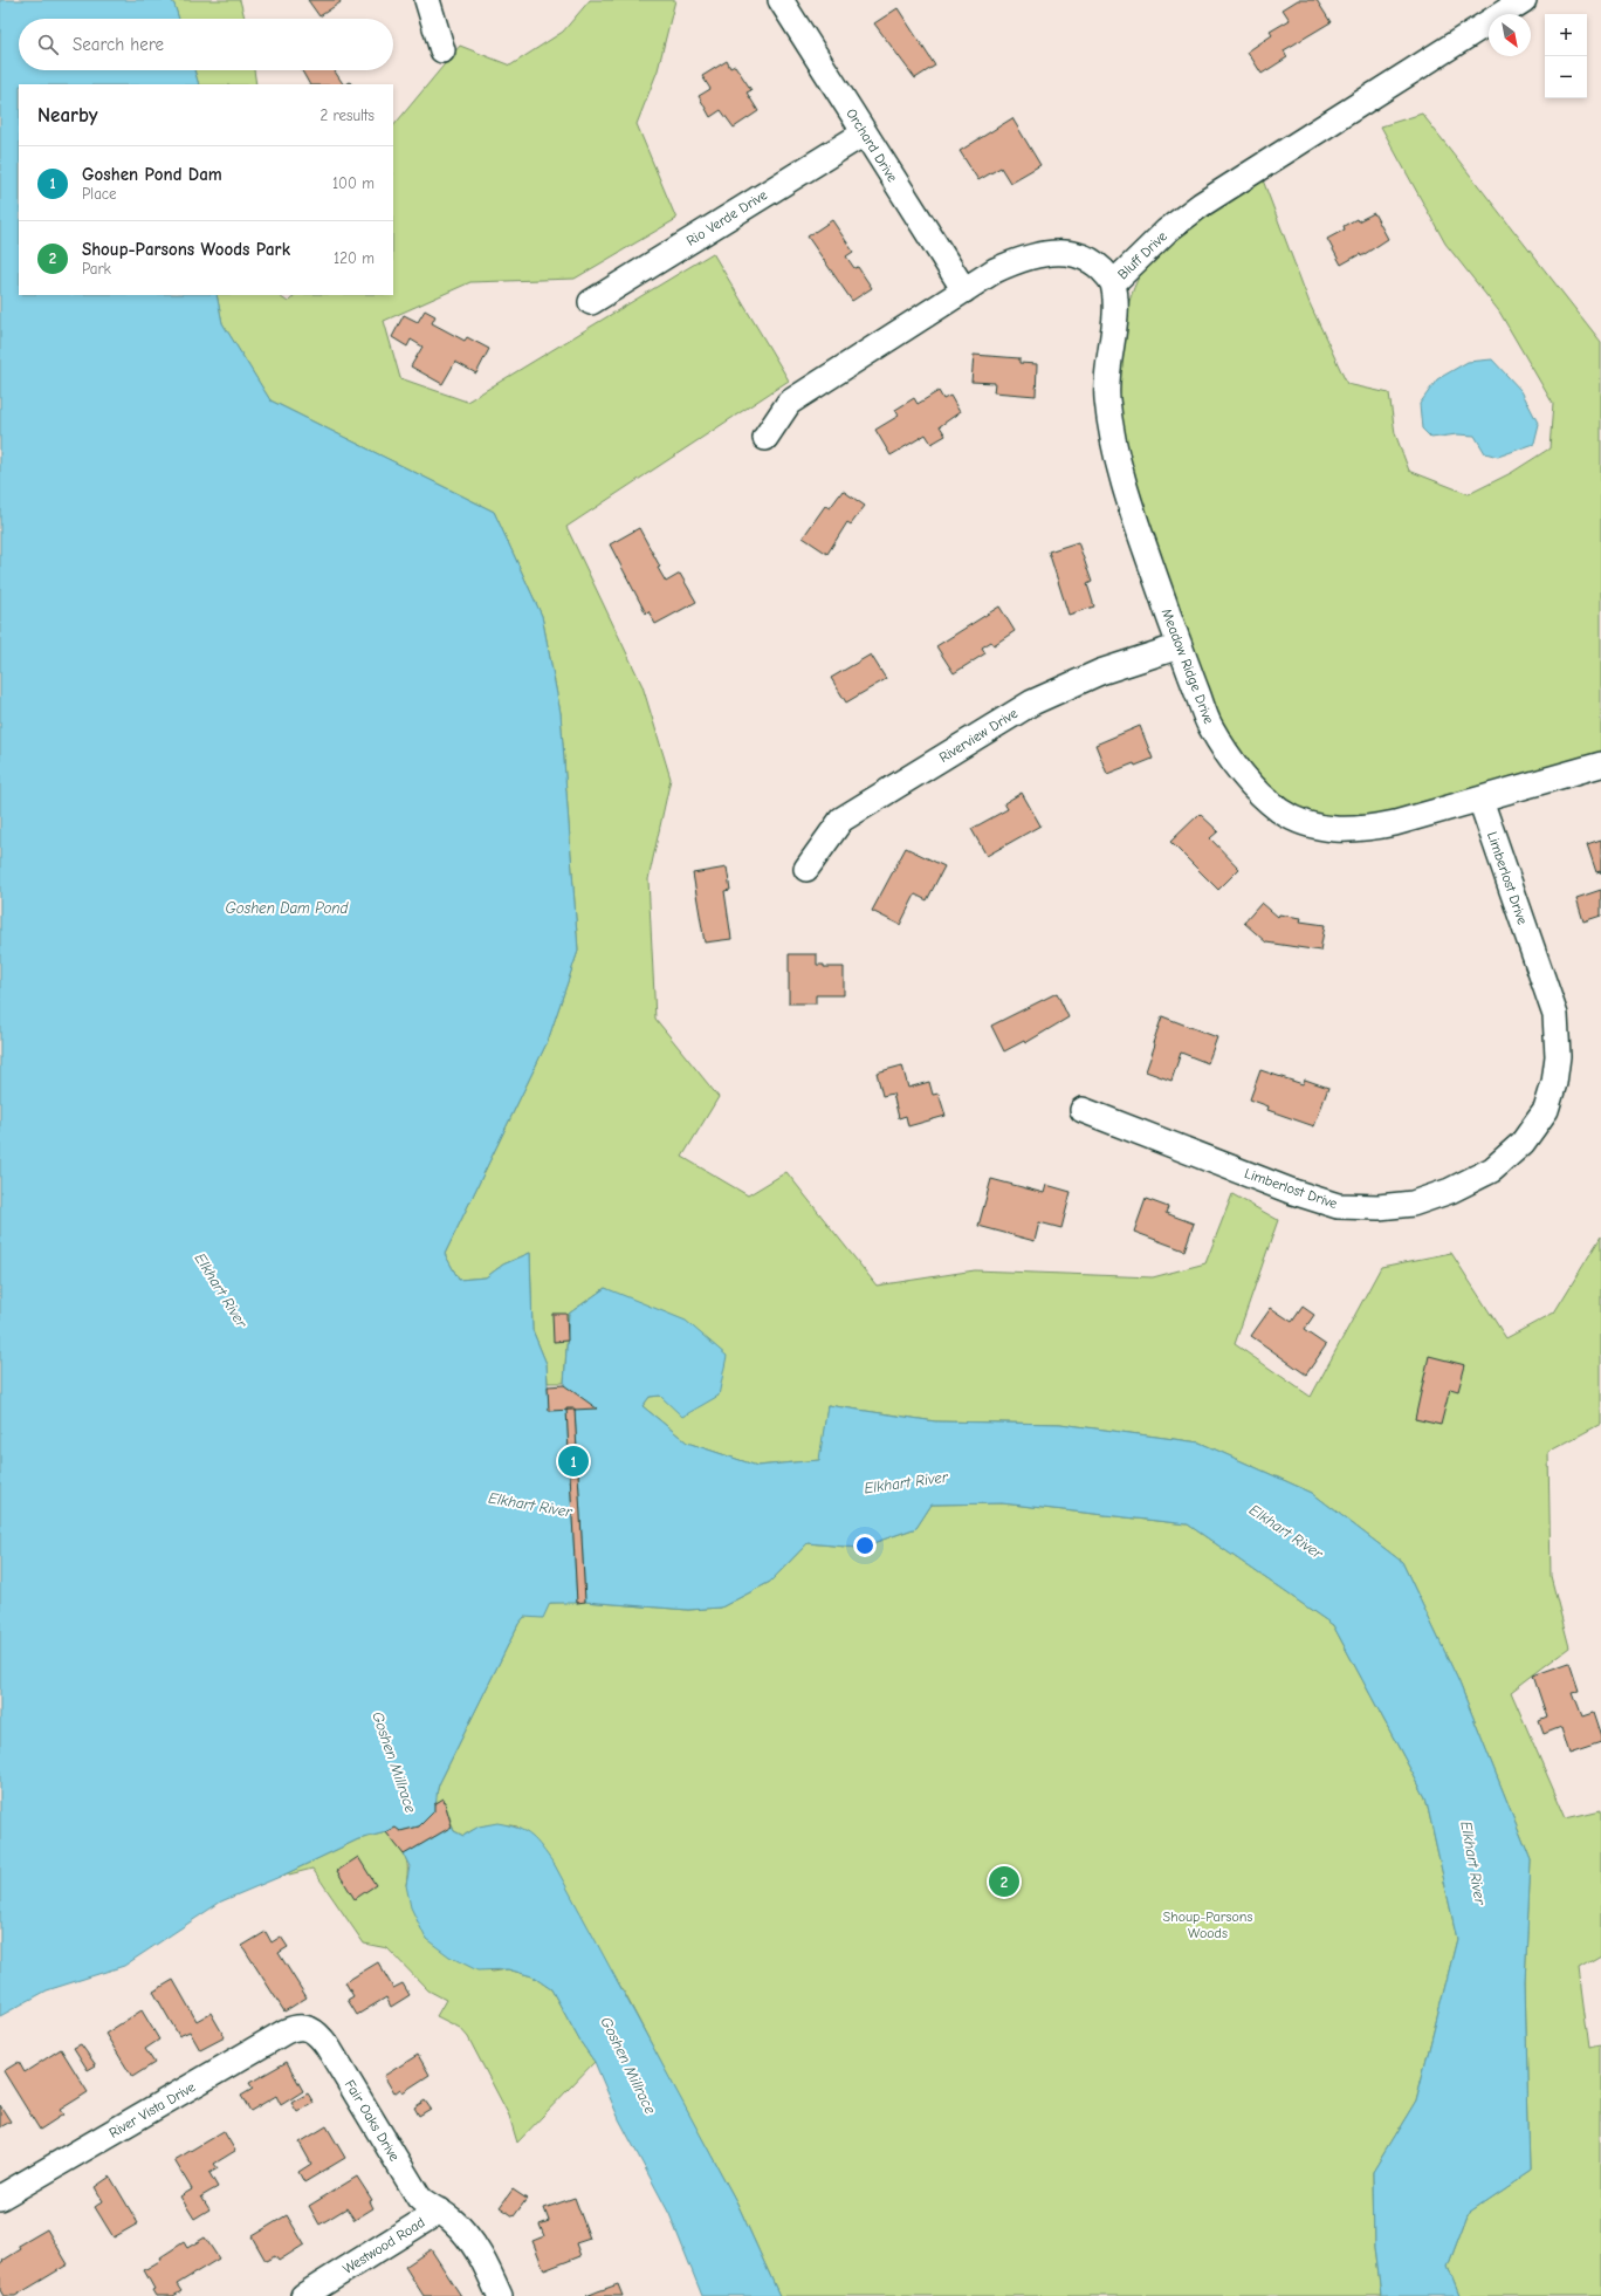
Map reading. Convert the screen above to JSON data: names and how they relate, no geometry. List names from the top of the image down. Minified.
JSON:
{"streets":{"street":["Orchard Drive","Rio Verde Drive","Bluff Drive","Meadow Ridge Drive","Riverview Drive","Limberlost Drive","River Vista Drive","Fair Oaks Drive","Westwood Road"]},"crossings":[["Orchard Drive","Rio Verde Drive"],["Orchard Drive","Bluff Drive"],["Bluff Drive","Meadow Ridge Drive"],["Meadow Ridge Drive","Riverview Drive"],["Meadow Ridge Drive","Limberlost Drive"],["River Vista Drive","Fair Oaks Drive"],["Fair Oaks Drive","Westwood Road"]],"water":["Goshen Dam Pond","Elkhart River","Goshen Millrace"],"parks":["Shoup-Parsons Woods"],"north":"bottom right","page":{"map_buttons":["+","−"],"search":"Search here","heading":["Nearby","2 results"],"list":[{"mark":"1","name":"Goshen Pond Dam","note":"Place","value":"100 m"},{"mark":"2","name":"Shoup-Parsons Woods Park","note":"Park","value":"120 m"}],"pins":["1","2"]}}
